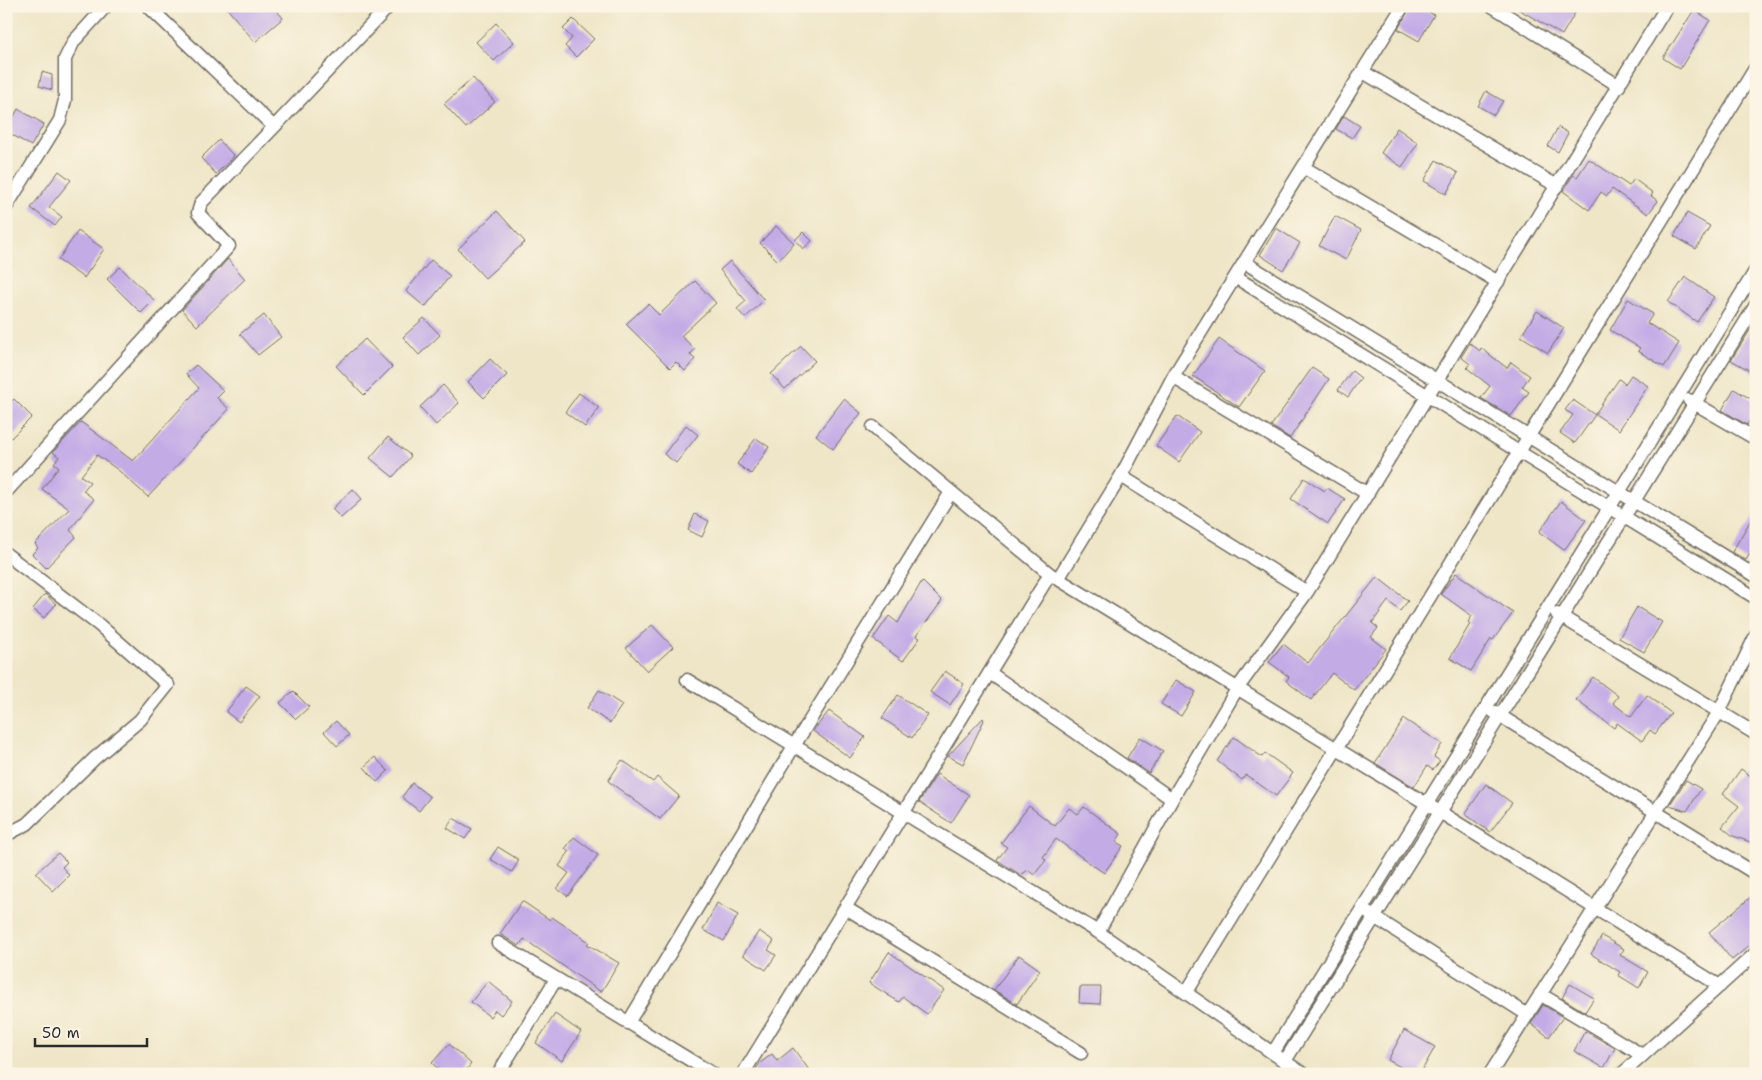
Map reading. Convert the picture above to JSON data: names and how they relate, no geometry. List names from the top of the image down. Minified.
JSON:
{"scale_bar":"50 m"}
